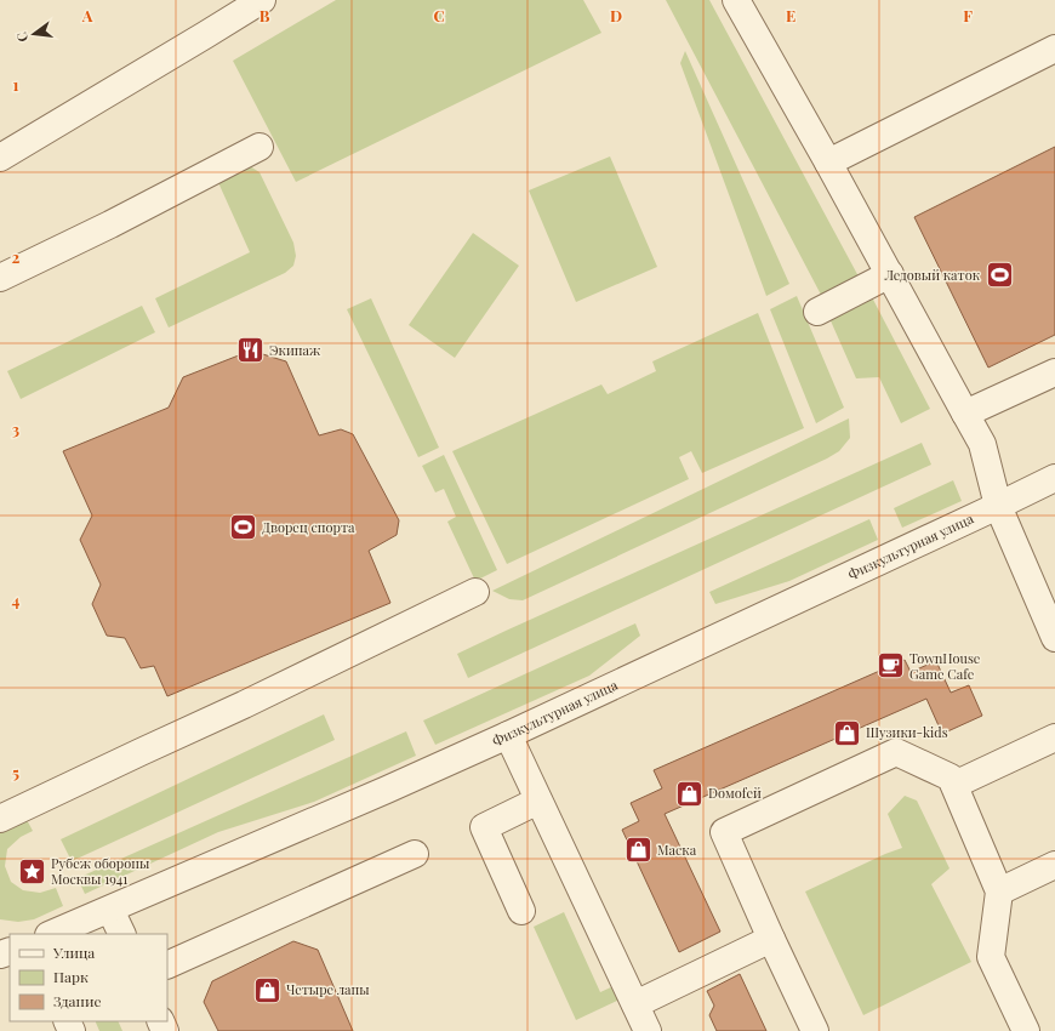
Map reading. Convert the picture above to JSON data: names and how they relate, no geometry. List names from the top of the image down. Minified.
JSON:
{"streets":{"street":["Физкультурная улица"]},"places":{"sports":["Ледовый каток","Дворец спорта"],"restaurant":["Экипаж"],"cafe":["TownHouse Game Cafe"],"shop":["Шузики-kids","Dомоfей","Маска","Четыре лапы"],"place":["Рубеж обороны Москвы 1941"]},"legend":["Улица","Парк","Здание"],"north":"left","grid":{"columns":["A","B","C","D","E","F"],"rows":["1","2","3","4","5"]}}
